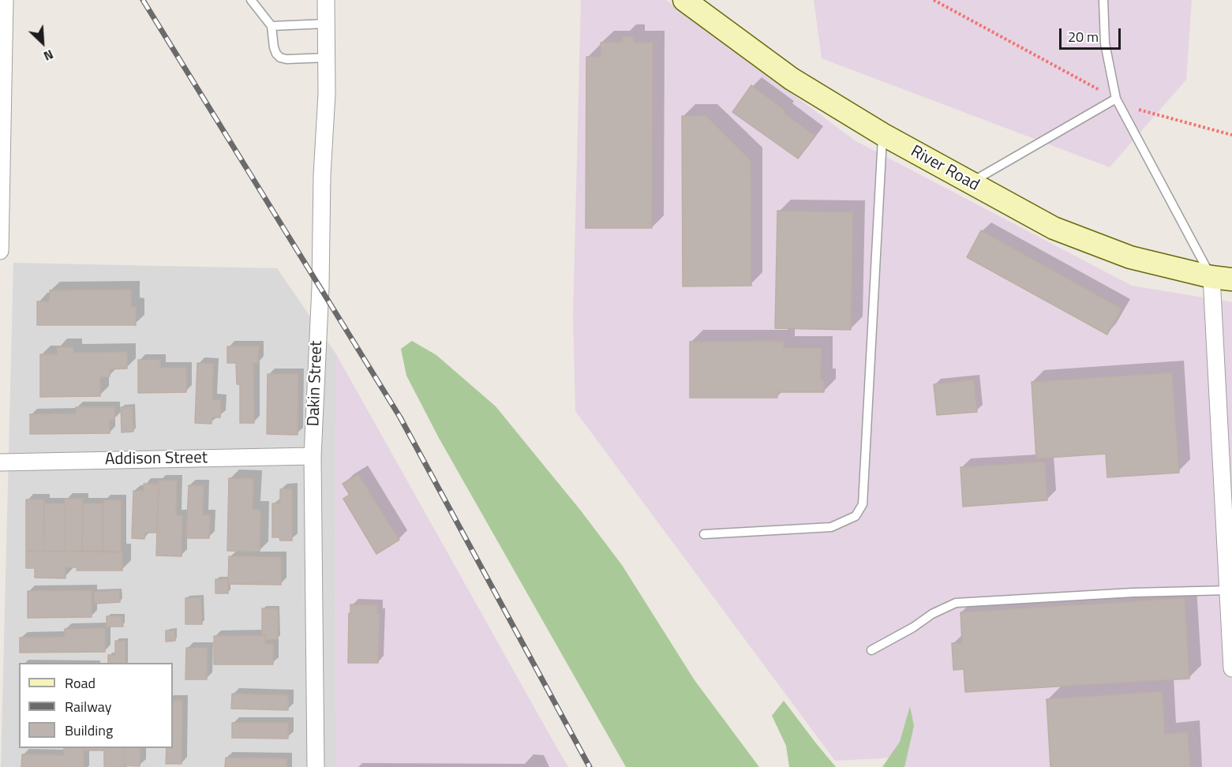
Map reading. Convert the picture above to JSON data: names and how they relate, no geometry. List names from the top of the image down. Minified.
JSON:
{"streets":{"main road":["River Road"],"street":["Dakin Street","Addison Street"]},"crossings":[["Dakin Street","Addison Street"]],"legend":["Road","Railway","Building"],"scale_bar":"20 m","north":"bottom right"}
